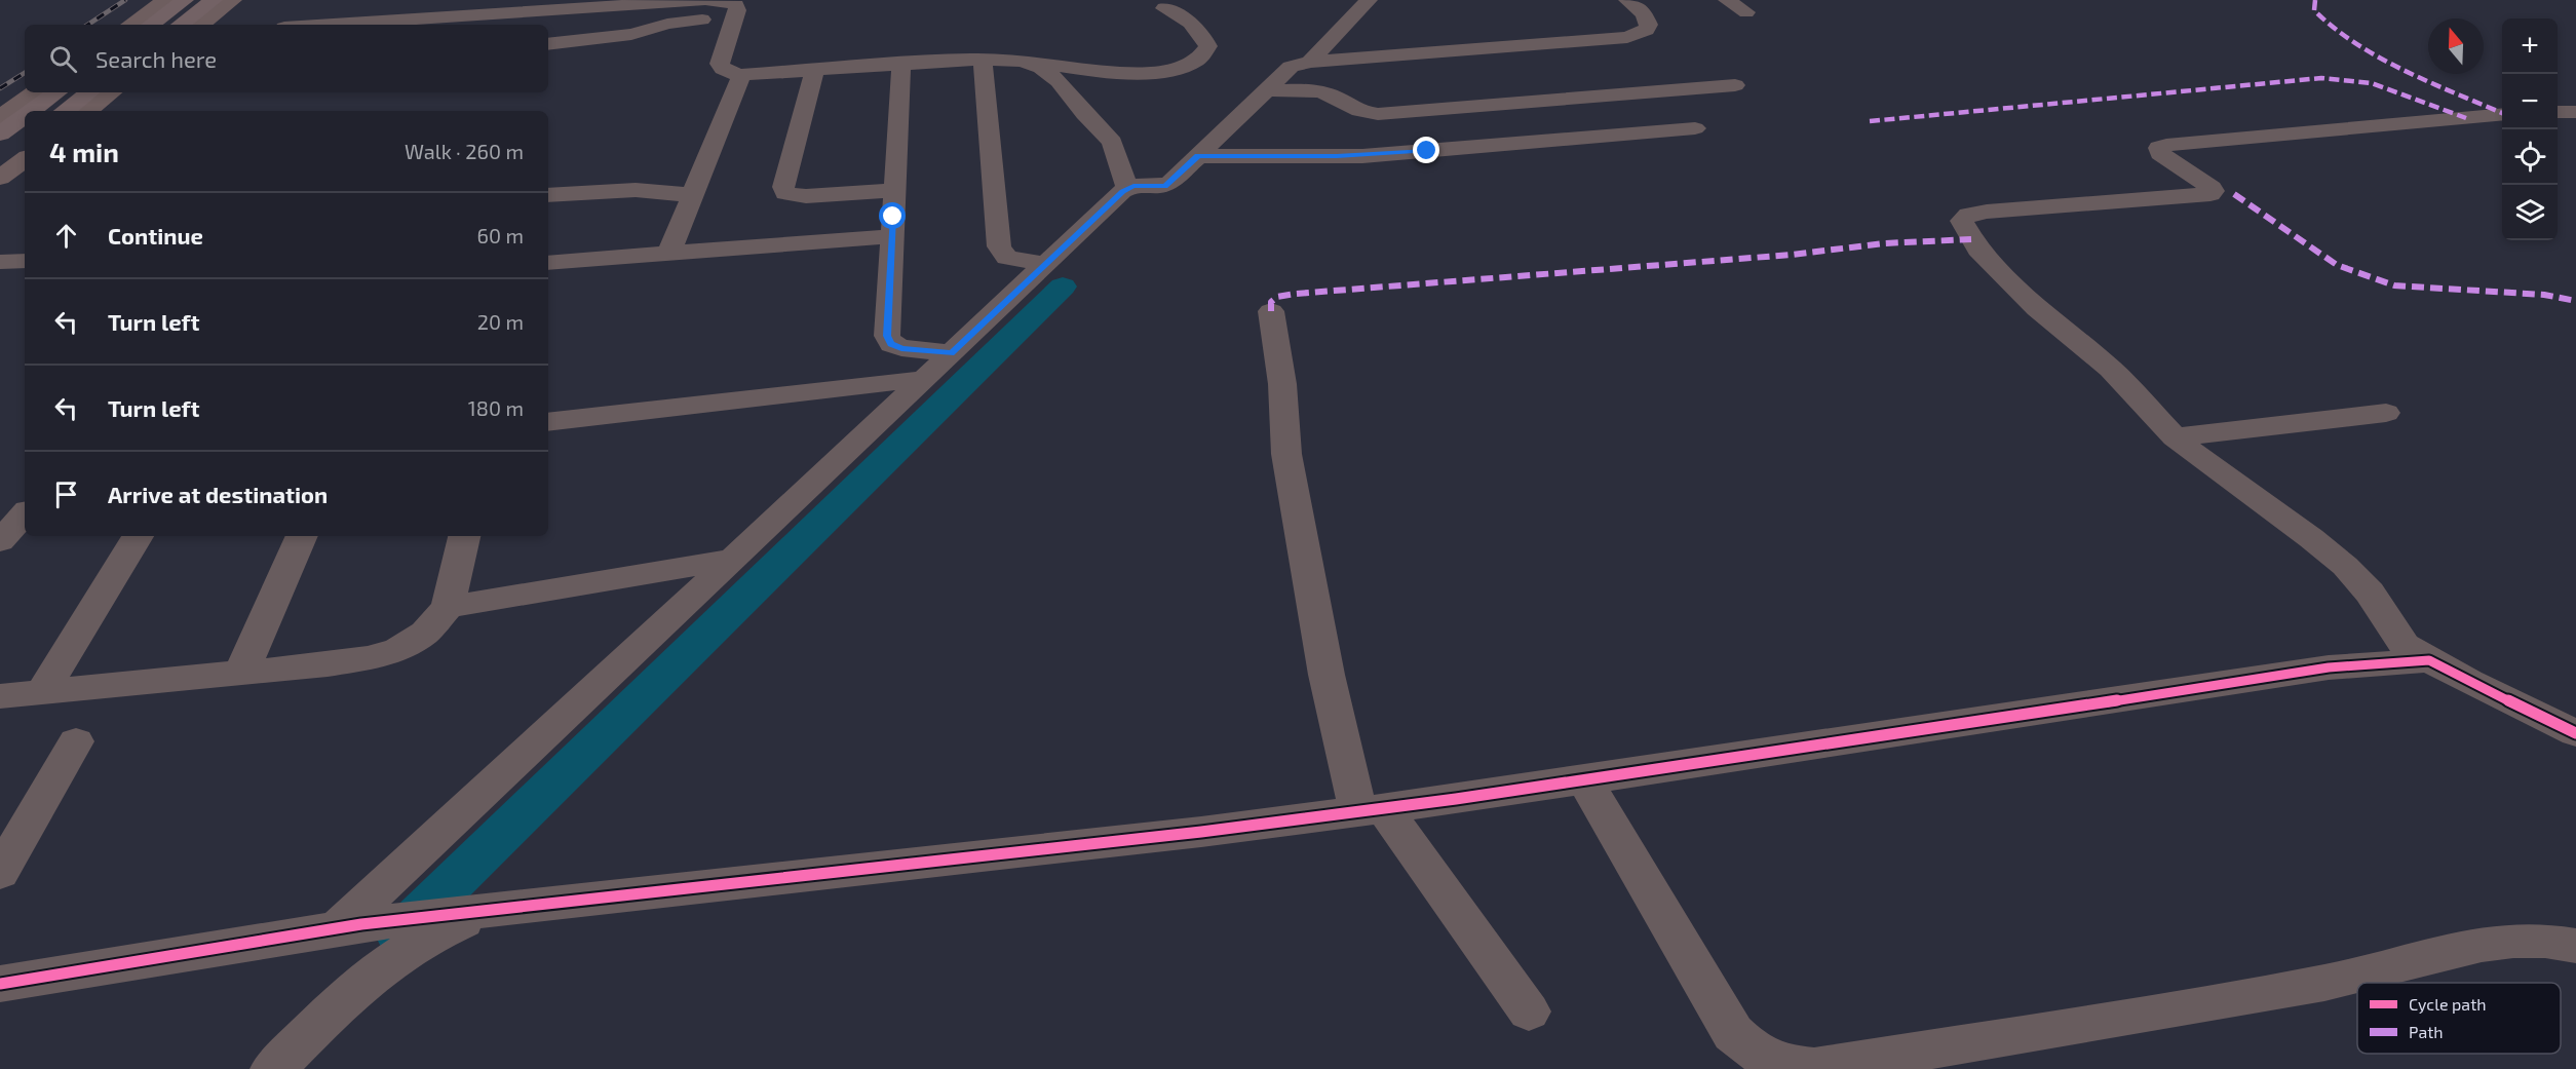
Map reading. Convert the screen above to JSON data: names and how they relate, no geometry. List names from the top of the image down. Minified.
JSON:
{"legend":["Cycle path","Path"],"north":"top","page":{"map_buttons":["+","−"],"search":"Search here","heading":["4 min","Walk · 260 m"],"list":[["Continue","60 m"],["Turn left","20 m"],["Turn left","180 m"],"Arrive at destination"]}}
